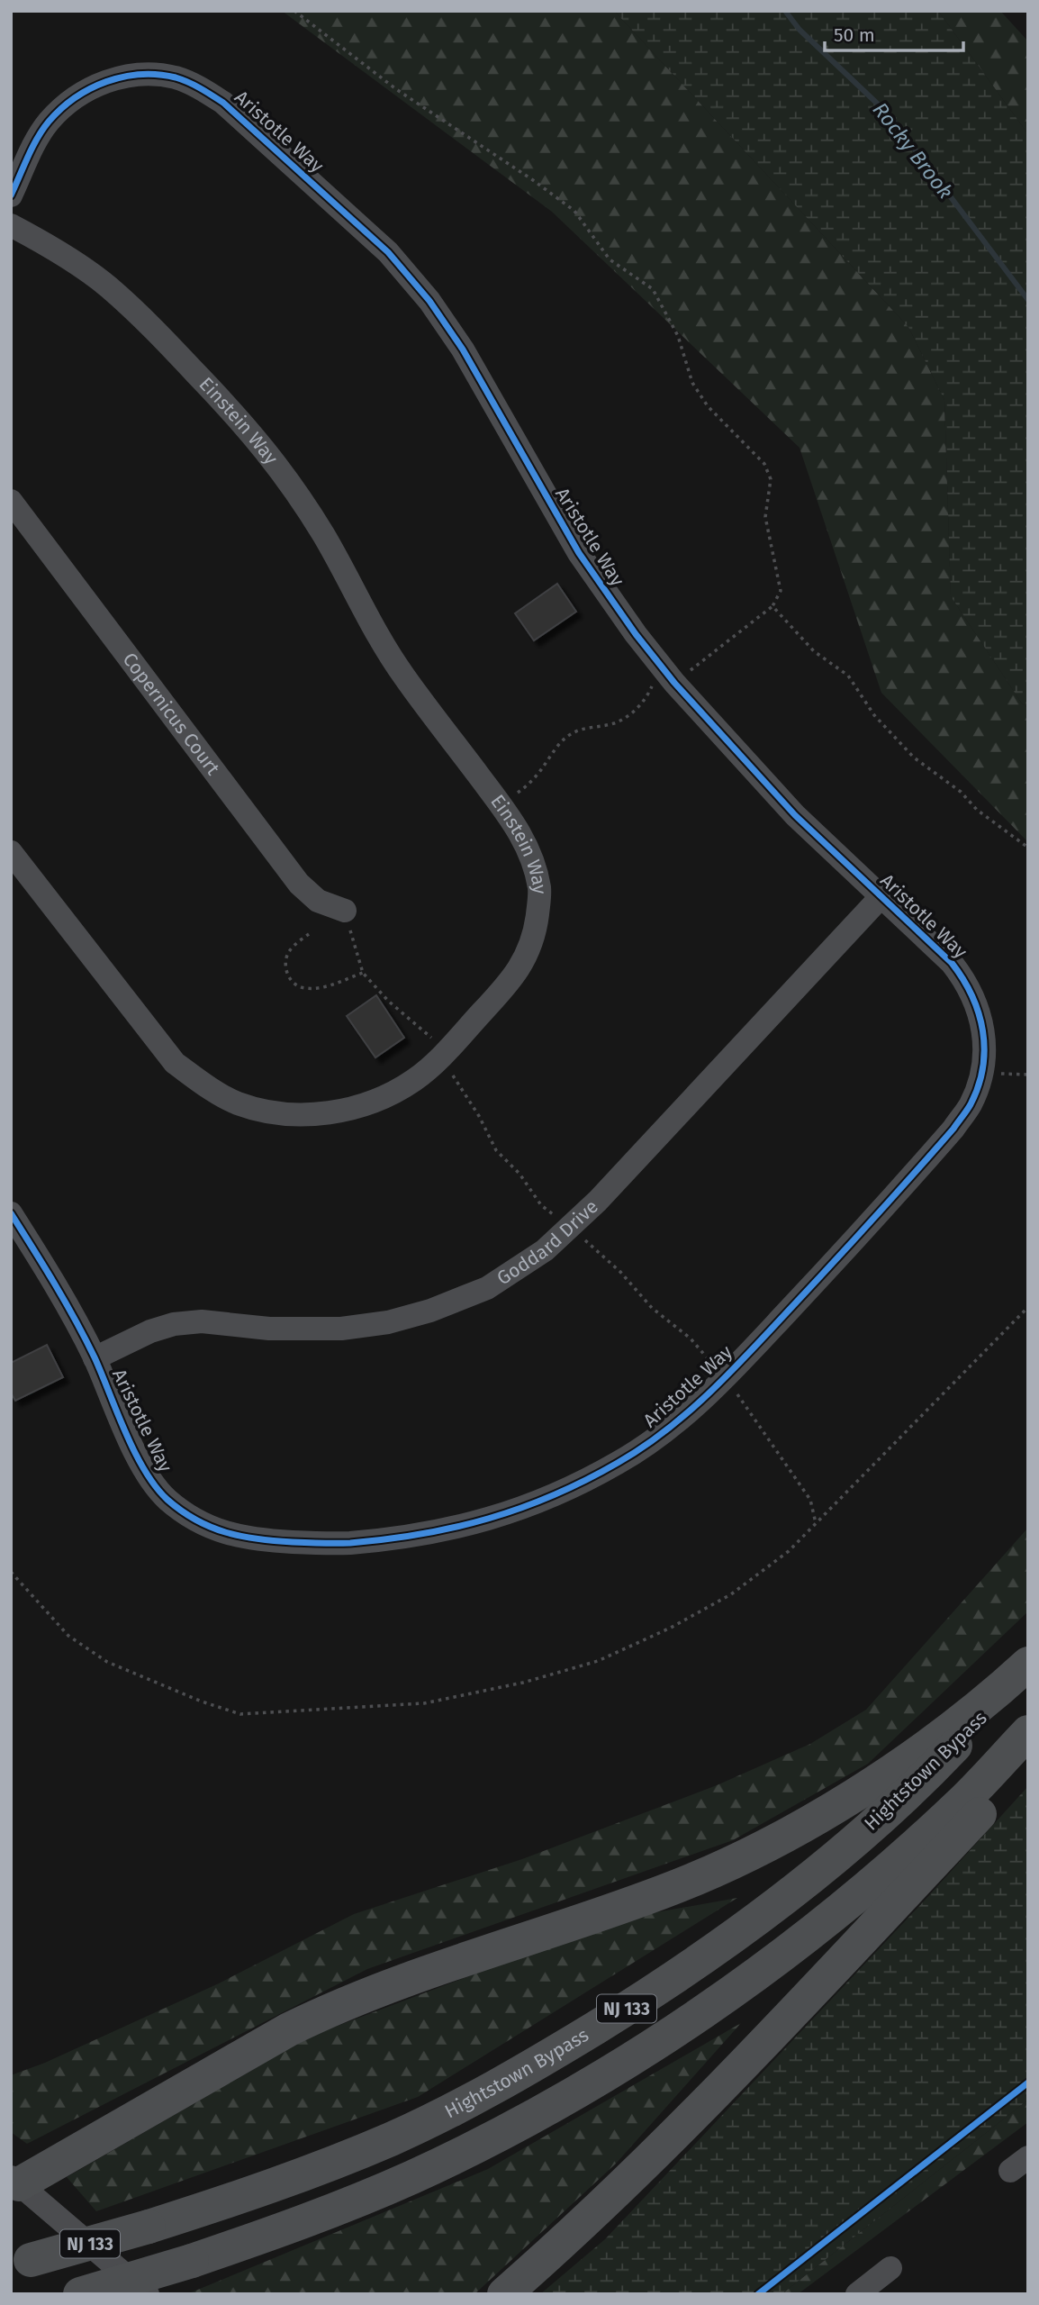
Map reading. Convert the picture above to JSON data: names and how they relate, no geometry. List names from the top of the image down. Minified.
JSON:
{"streets":{"highway":["Hightstown Bypass","NJ 133"],"street":["Aristotle Way","Einstein Way","Copernicus Court","Goddard Drive"]},"crossings":[["Aristotle Way","Goddard Drive"]],"water":["Rocky Brook"],"scale_bar":"50 m"}
